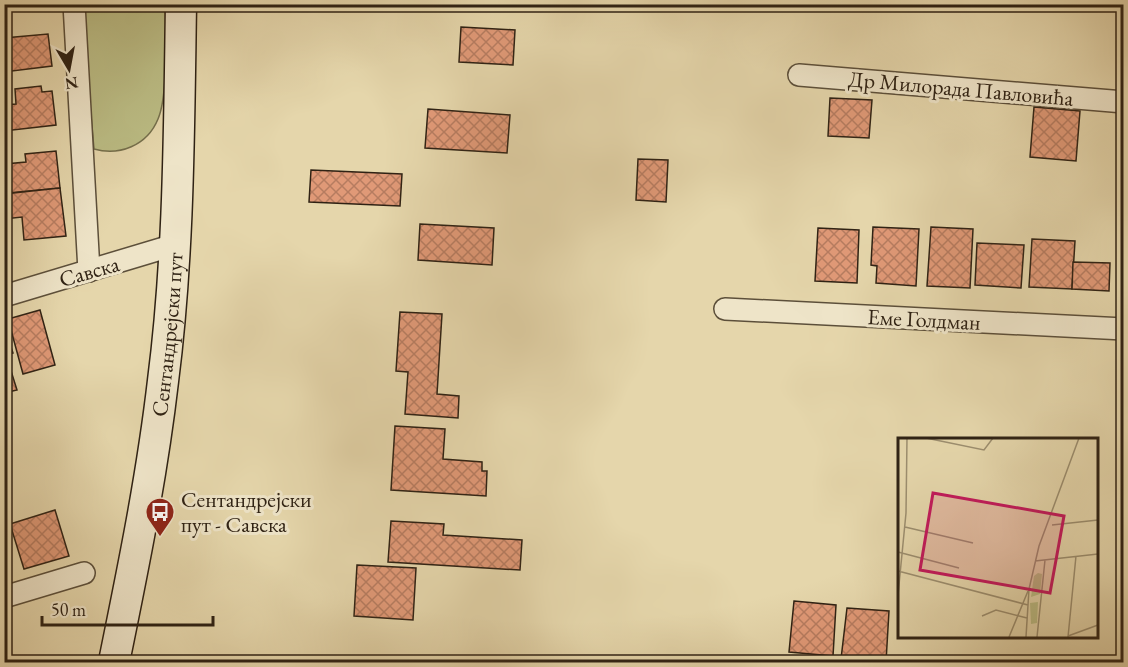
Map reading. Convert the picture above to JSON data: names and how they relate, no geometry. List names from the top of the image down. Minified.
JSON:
{"streets":{"main road":["Сентандрејски пут"],"street":["Др Милорада Павловића","Савска","Еме Голдман"]},"crossings":[["Савска","Сентандрејски пут"]],"places":{"bus stop":["Сентандрејски пут - Савска"]},"scale_bar":"50 m","north":"bottom"}
